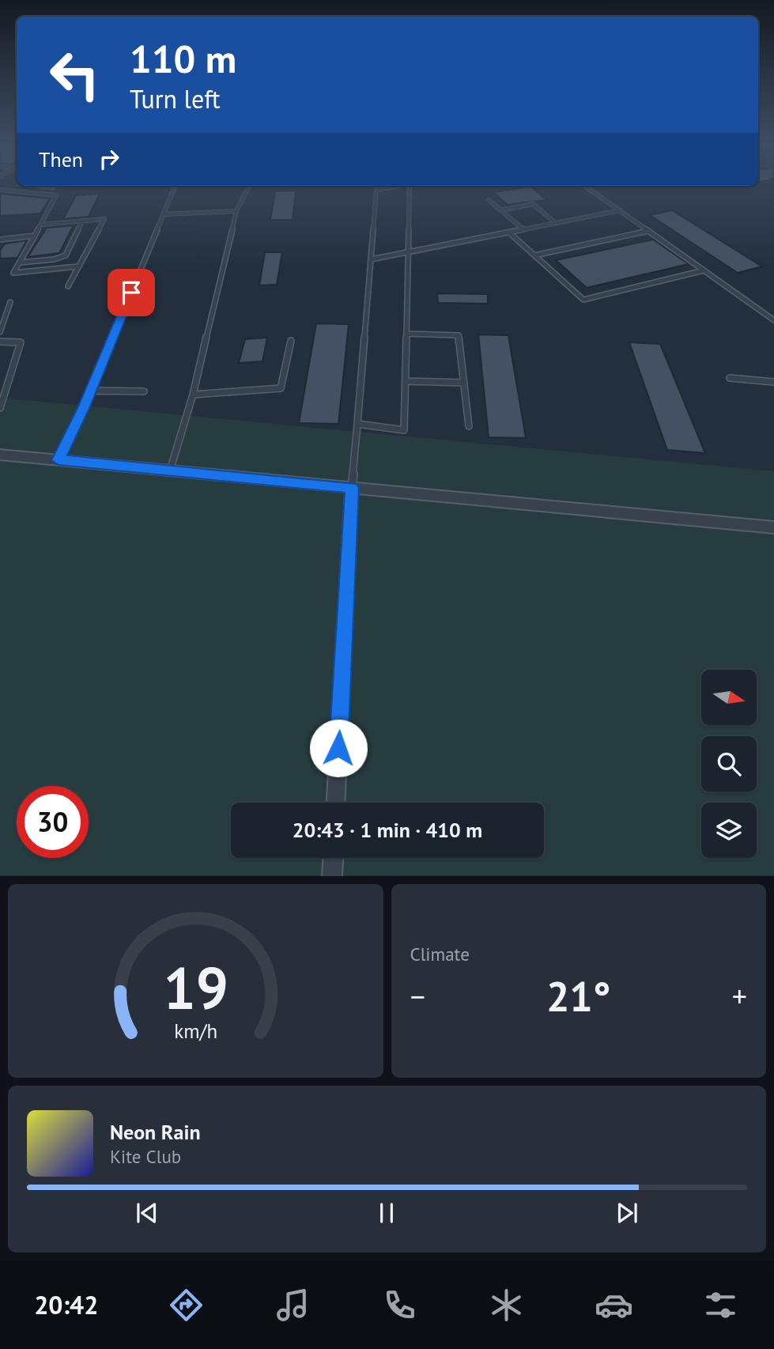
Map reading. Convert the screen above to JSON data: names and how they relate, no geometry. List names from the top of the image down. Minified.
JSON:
{"north":"right","page":{"turn":["110 m","Turn left"],"then":"Then","limit":"30","trip":"20:43 · 1 min · 410 m","tile":"Climate","heat":["−","21°","+"],"song":["Neon Rain","Kite Club"],"tabs":"20:42","gauge":["19","km/h"]}}
